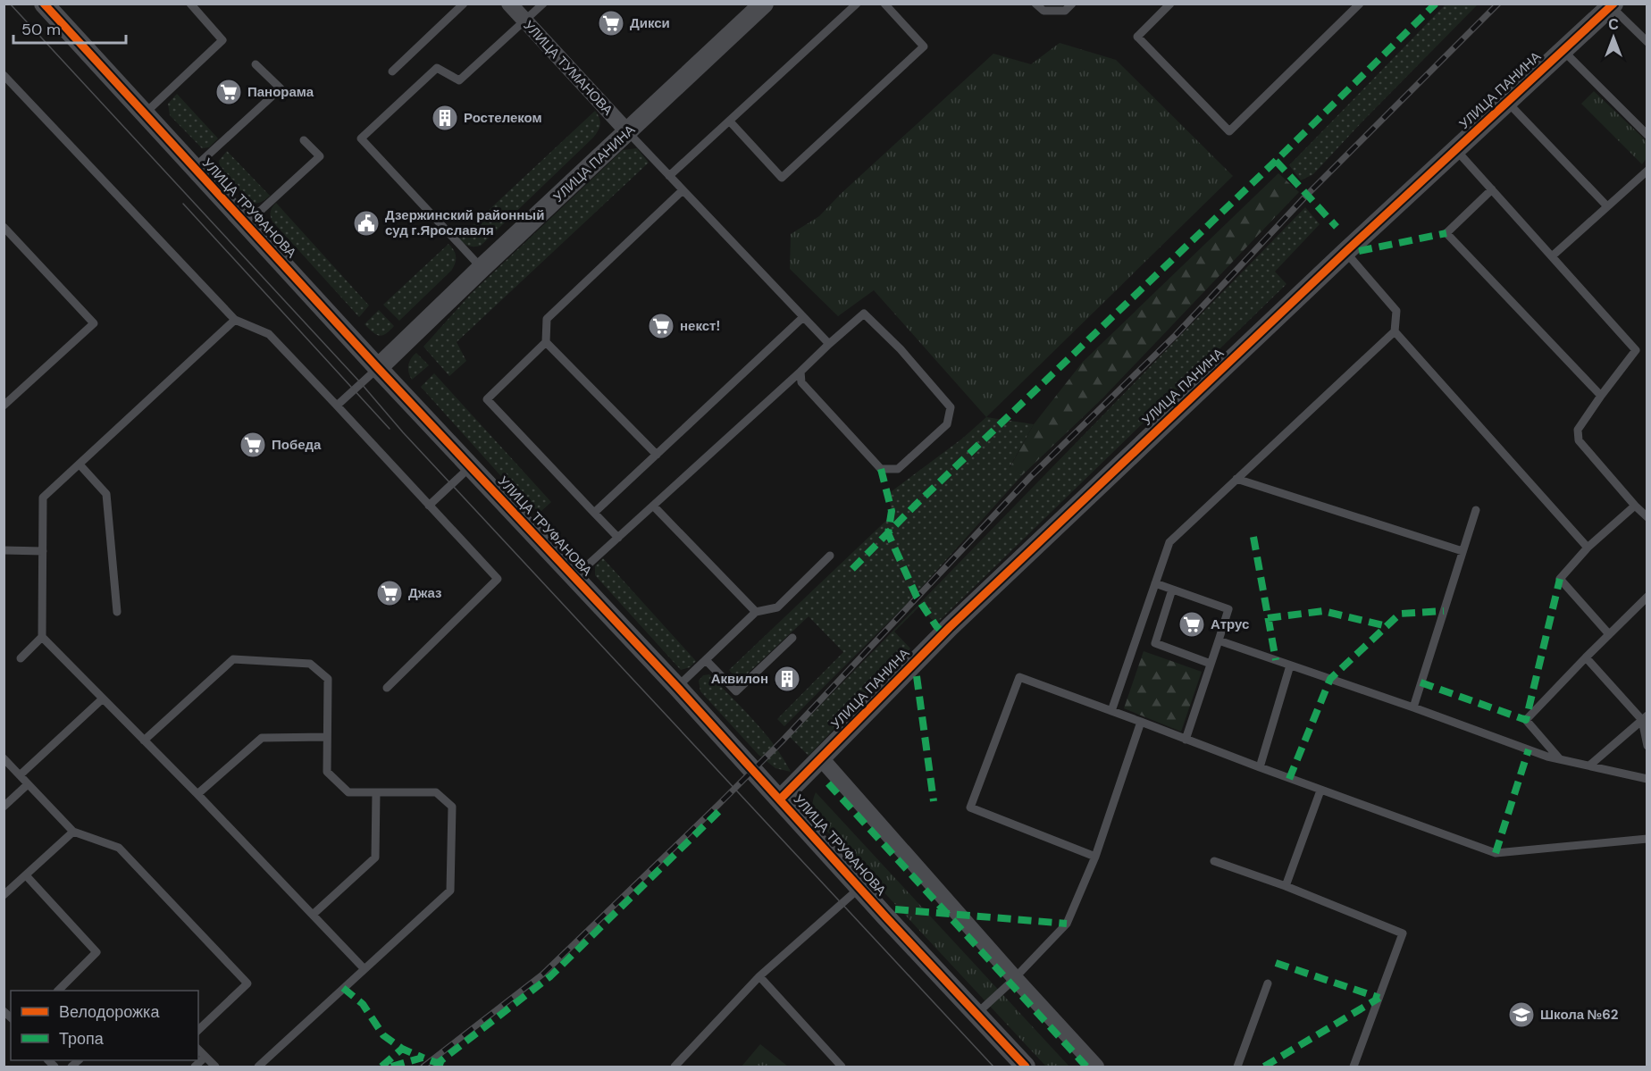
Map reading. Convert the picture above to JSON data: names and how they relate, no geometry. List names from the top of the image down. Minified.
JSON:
{"streets":{"street":["УЛИЦА ТУМАНОВА","УЛИЦА ПАНИНА","УЛИЦА ТРУФАНОВА"]},"crossings":[["УЛИЦА ТУМАНОВА","УЛИЦА ПАНИНА"],["УЛИЦА ПАНИНА","УЛИЦА ТРУФАНОВА"]],"places":{"supermarket":["Дикси","Панорама","некст!","Победа","Джаз","Атрус"],"building":["Ростелеком","Аквилон"],"public building":["Дзержинский районный суд г.Ярославля"],"school or university":["Школа №62"]},"legend":["Велодорожка","Тропа"],"scale_bar":"50 m","north":"top"}
